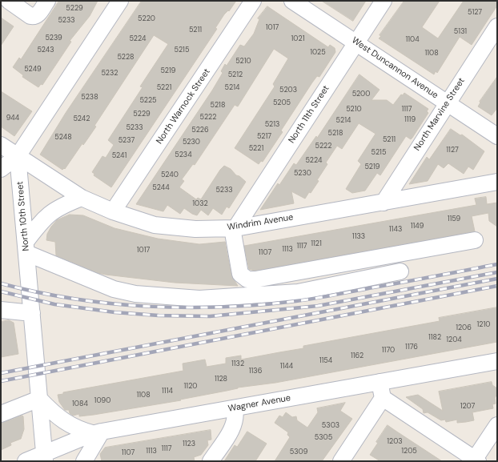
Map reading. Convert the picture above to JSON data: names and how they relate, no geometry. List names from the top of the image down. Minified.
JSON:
{"streets":{"street":["West Duncannon Avenue","North Warnock Street","North 11th Street","North Marvine Street","North 10th Street","Windrim Avenue","Wagner Avenue"]},"crossings":[["West Duncannon Avenue","North 11th Street"],["West Duncannon Avenue","North Marvine Street"],["North Warnock Street","Windrim Avenue"],["North 11th Street","Windrim Avenue"],["North Marvine Street","Windrim Avenue"],["North 10th Street","Windrim Avenue"],["North 10th Street","Wagner Avenue"]],"house_numbers":["5229","5127","5220","5233","1017","5211","5131","5239","5224","1021","1104","5243","5215","1025","1108","5228","5210","5249","5219","5232","5212","5221","5214","5203","5200","5238","5225","5205","5218","5210","1117","5229","5222","944","5242","1119","5214","5213","5233","5226","5218","5217","5248","5211","5237","5230","5222","5221","1127","5215","5234","5241","5224","5219","5230","5240","5244","5233","1032","1159","1149","1143","1133","1121","1117","1113","1017","1107","1210","1206","1182","1204","1176","1170","1162","1154","1132","1144","1136","1128","1120","1114","1108","1090","1084","1207","5303","5305","1203","1123","1117","1113","1205","5309","1107"]}
